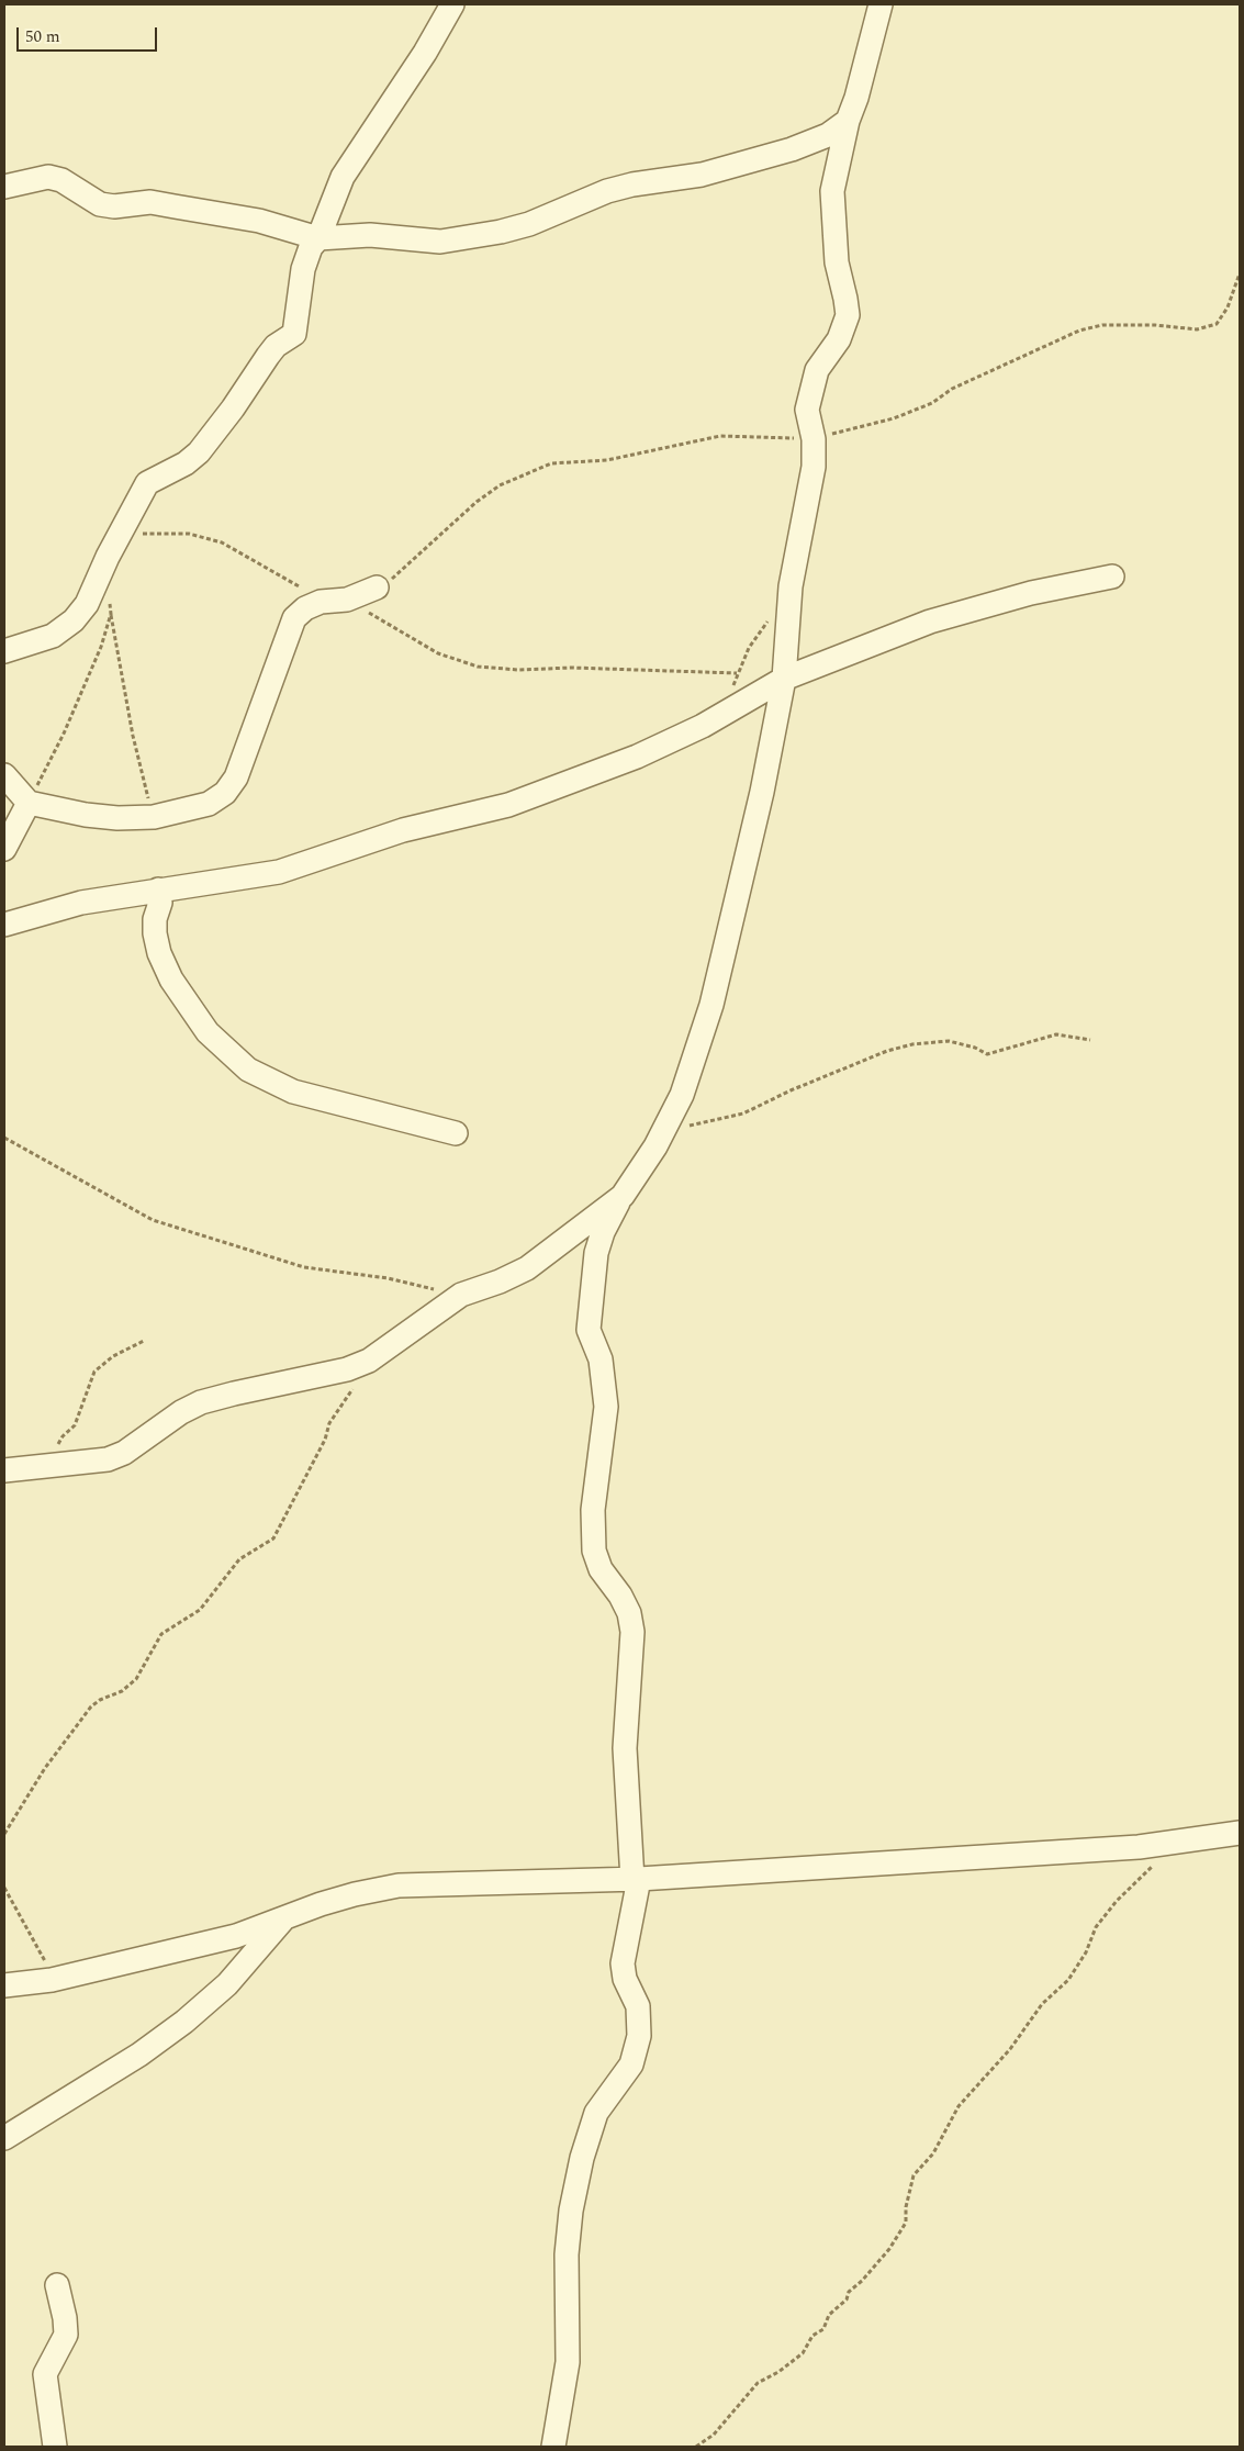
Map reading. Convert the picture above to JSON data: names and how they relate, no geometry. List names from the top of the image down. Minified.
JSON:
{"scale_bar":"50 m"}
